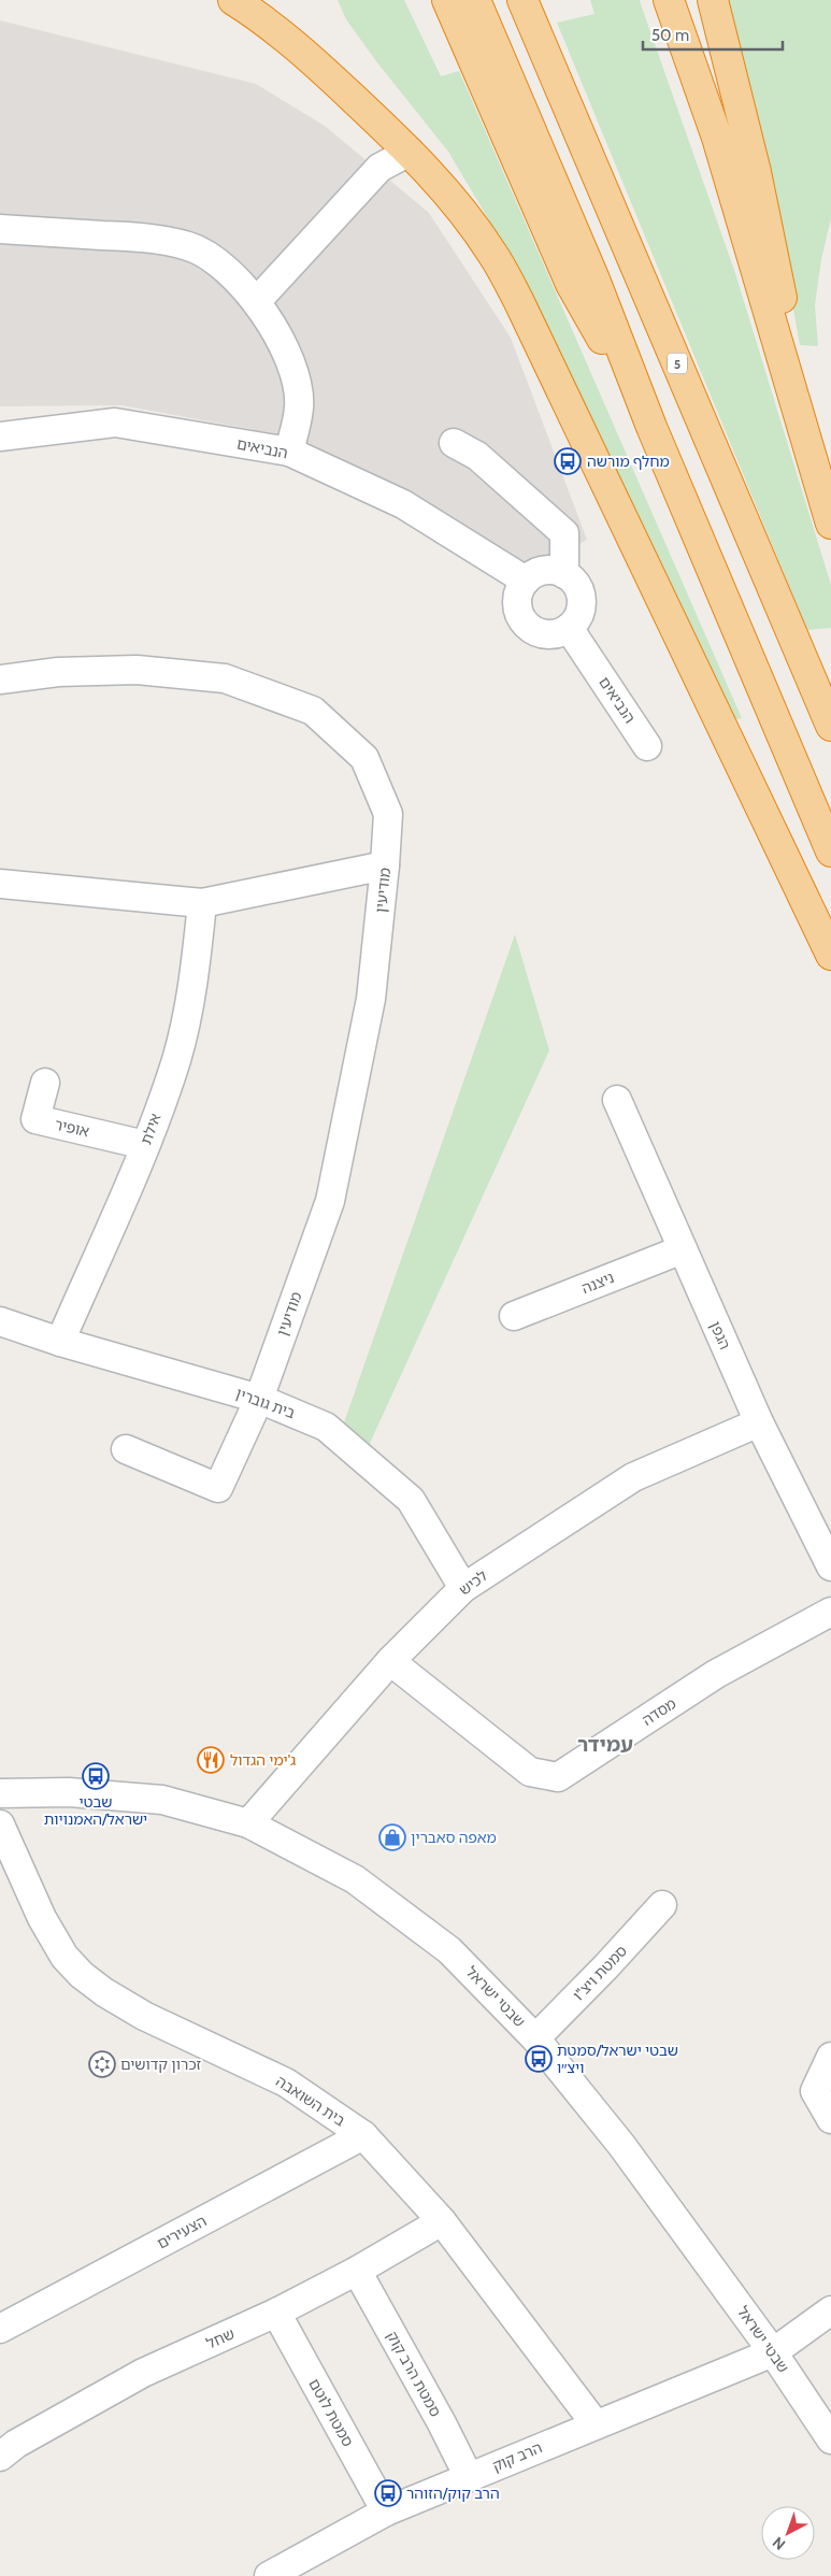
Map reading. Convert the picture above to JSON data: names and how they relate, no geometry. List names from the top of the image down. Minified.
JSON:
{"streets":{"highway":["5"],"street":["הנביאים","מודיעין","אופיר","אילת","ניצנה","הגפן","בית גוברין","לכיש","מסדה","סמטת ויצ\"ו","שבטי ישראל","בית השואבה","הצעירים","שחל","סמטת הרב קוק","סמטת לוטם","הרב קוק"]},"crossings":[["מודיעין","בית גוברין"],["אופיר","אילת"],["אילת","בית גוברין"],["ניצנה","הגפן"],["הגפן","לכיש"],["בית גוברין","לכיש"],["לכיש","מסדה"],["לכיש","שבטי ישראל"],["סמטת ויצ\"ו","שבטי ישראל"],["שבטי ישראל","הרב קוק"],["בית השואבה","הצעירים"],["בית השואבה","שחל"],["בית השואבה","הרב קוק"],["שחל","סמטת הרב קוק"],["שחל","סמטת לוטם"],["סמטת הרב קוק","הרב קוק"],["סמטת לוטם","הרב קוק"]],"districts":["עמידר"],"places":{"bus stop":["מחלף מורשה","שבטי ישראל/האמנויות","שבטי ישראל/סמטת ויצ״ו","הרב קוק/הזוהר"],"restaurant":["ג'ימי הגדול"],"shop":["מאפה סאברין"],"synagogue":["זכרון קדושים"]},"scale_bar":"50 m","north":"bottom left"}
